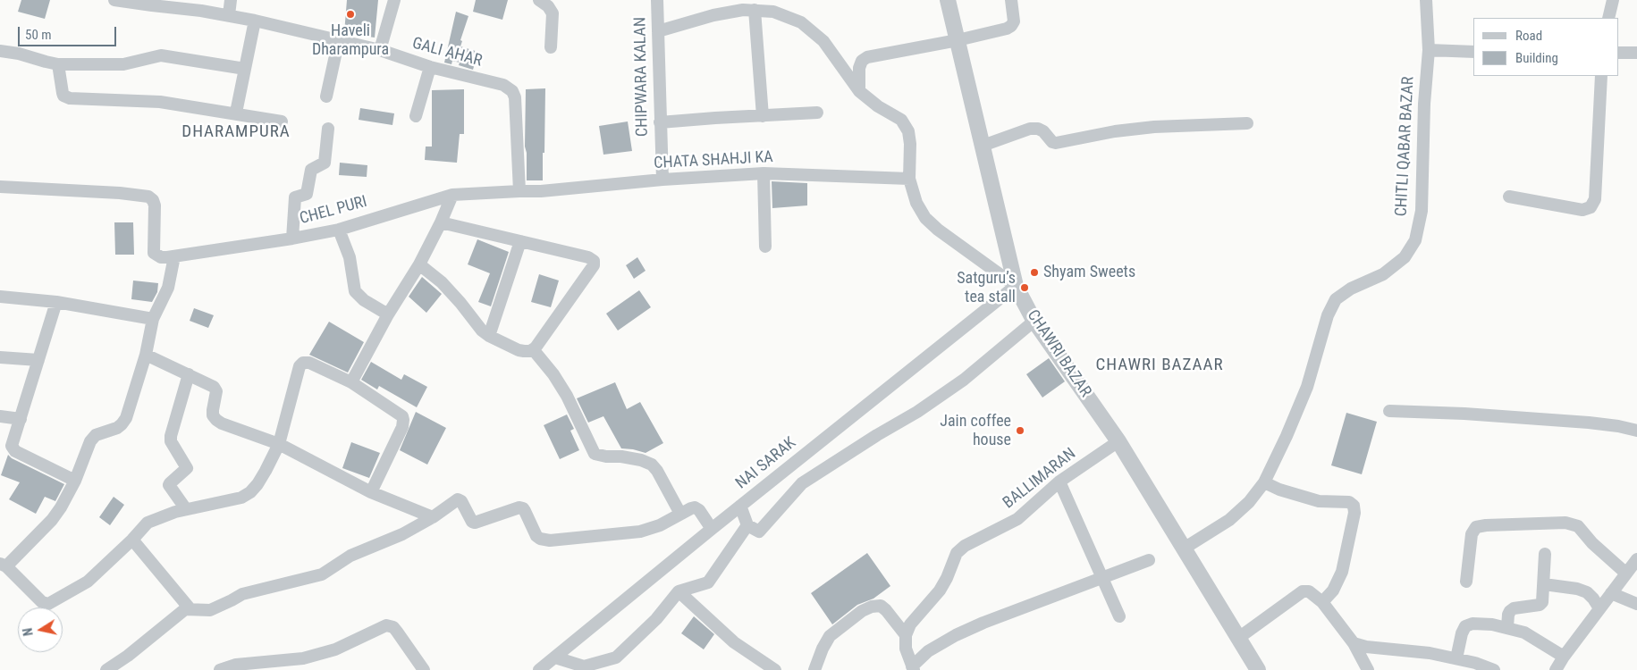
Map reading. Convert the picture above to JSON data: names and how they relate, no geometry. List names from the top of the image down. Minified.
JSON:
{"streets":{"street":["GALI AHAR","CHIPWARA KALAN","CHITLI QABAR BAZAR","CHATA SHAHJI KA","CHEL PURI","CHAWRI BAZAR","NAI SARAK","BALLIMARAN"]},"crossings":[["GALI AHAR","CHATA SHAHJI KA"],["GALI AHAR","CHEL PURI"],["CHIPWARA KALAN","CHATA SHAHJI KA"],["CHITLI QABAR BAZAR","CHAWRI BAZAR"],["CHATA SHAHJI KA","CHEL PURI"],["CHAWRI BAZAR","NAI SARAK"],["CHAWRI BAZAR","BALLIMARAN"]],"districts":["DHARAMPURA","CHAWRI BAZAAR"],"places":["Haveli Dharampura","Shyam Sweets","Satguru’s tea stall","Jain coffee house"],"legend":["Road","Building"],"scale_bar":"50 m","north":"left"}
